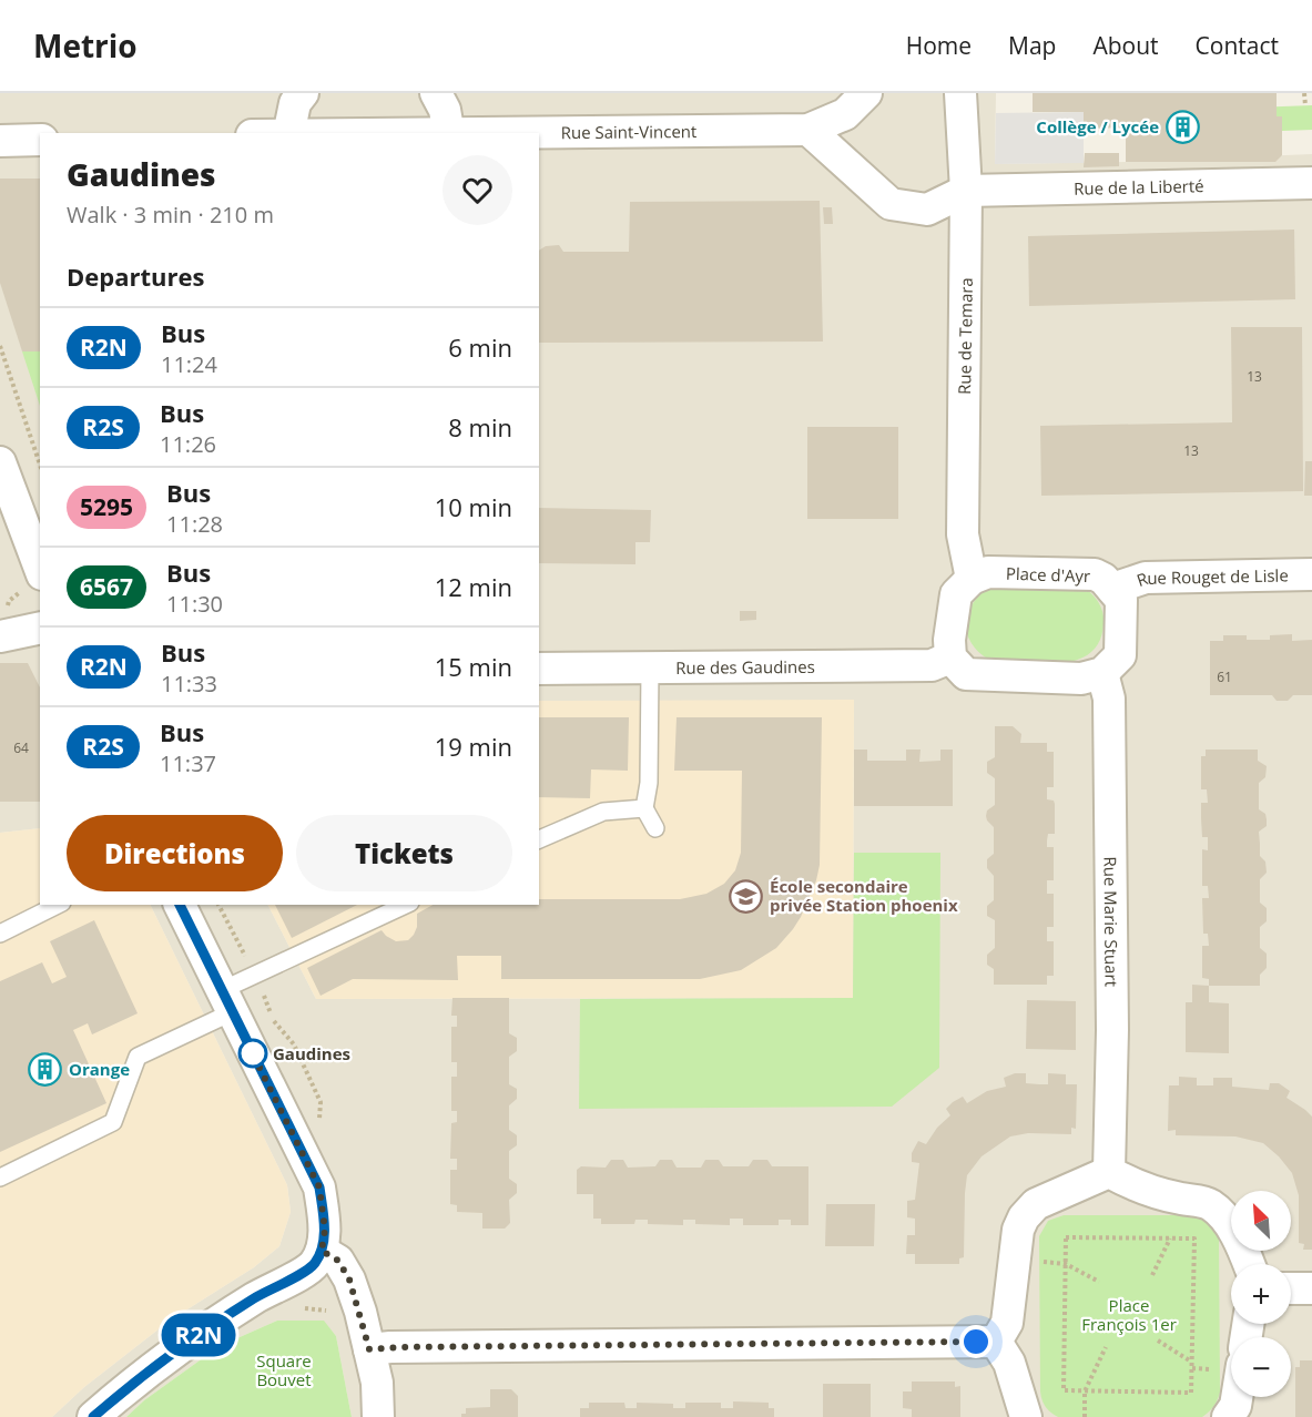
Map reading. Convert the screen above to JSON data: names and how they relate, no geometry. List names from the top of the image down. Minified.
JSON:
{"streets":{"street":["Rue Saint-Vincent","Rue de la Liberté","Rue de Temara","Place d'Ayr","Rue Rouget de Lisle","Rue des Gaudines","Rue Marie Stuart"]},"crossings":[["Rue de la Liberté","Rue de Temara"],["Rue de Temara","Place d'Ayr"],["Rue de Temara","Rue Rouget de Lisle"],["Rue de Temara","Rue des Gaudines"],["Rue de Temara","Rue Marie Stuart"],["Place d'Ayr","Rue Rouget de Lisle"],["Place d'Ayr","Rue des Gaudines"],["Place d'Ayr","Rue Marie Stuart"],["Rue Rouget de Lisle","Rue des Gaudines"],["Rue Rouget de Lisle","Rue Marie Stuart"],["Rue des Gaudines","Rue Marie Stuart"]],"parks":["Place François 1er","Square Bouvet"],"places":{"building":["Collège / Lycée","Orange"],"school or university":["École secondaire privée Station phoenix"],"other":["Gaudines"]},"lines":["bus line R2N"],"house_numbers":["13","13","61","64"],"north":"top left","page":{"header":"Metrio","nav":["Home","Map","About","Contact"],"on_map":"R2N","heading":[["Gaudines","Walk · 3 min · 210 m"],"Departures"],"list":[{"mark":"R2N","name":"Bus","note":"11:24","value":"6 min"},{"mark":"R2S","name":"Bus","note":"11:26","value":"8 min"},{"mark":"5295","name":"Bus","note":"11:28","value":"10 min"},{"mark":"6567","name":"Bus","note":"11:30","value":"12 min"},{"mark":"R2N","name":"Bus","note":"11:33","value":"15 min"},{"mark":"R2S","name":"Bus","note":"11:37","value":"19 min"}],"buttons":["Directions","Tickets"],"map_buttons":["+","−"]}}
